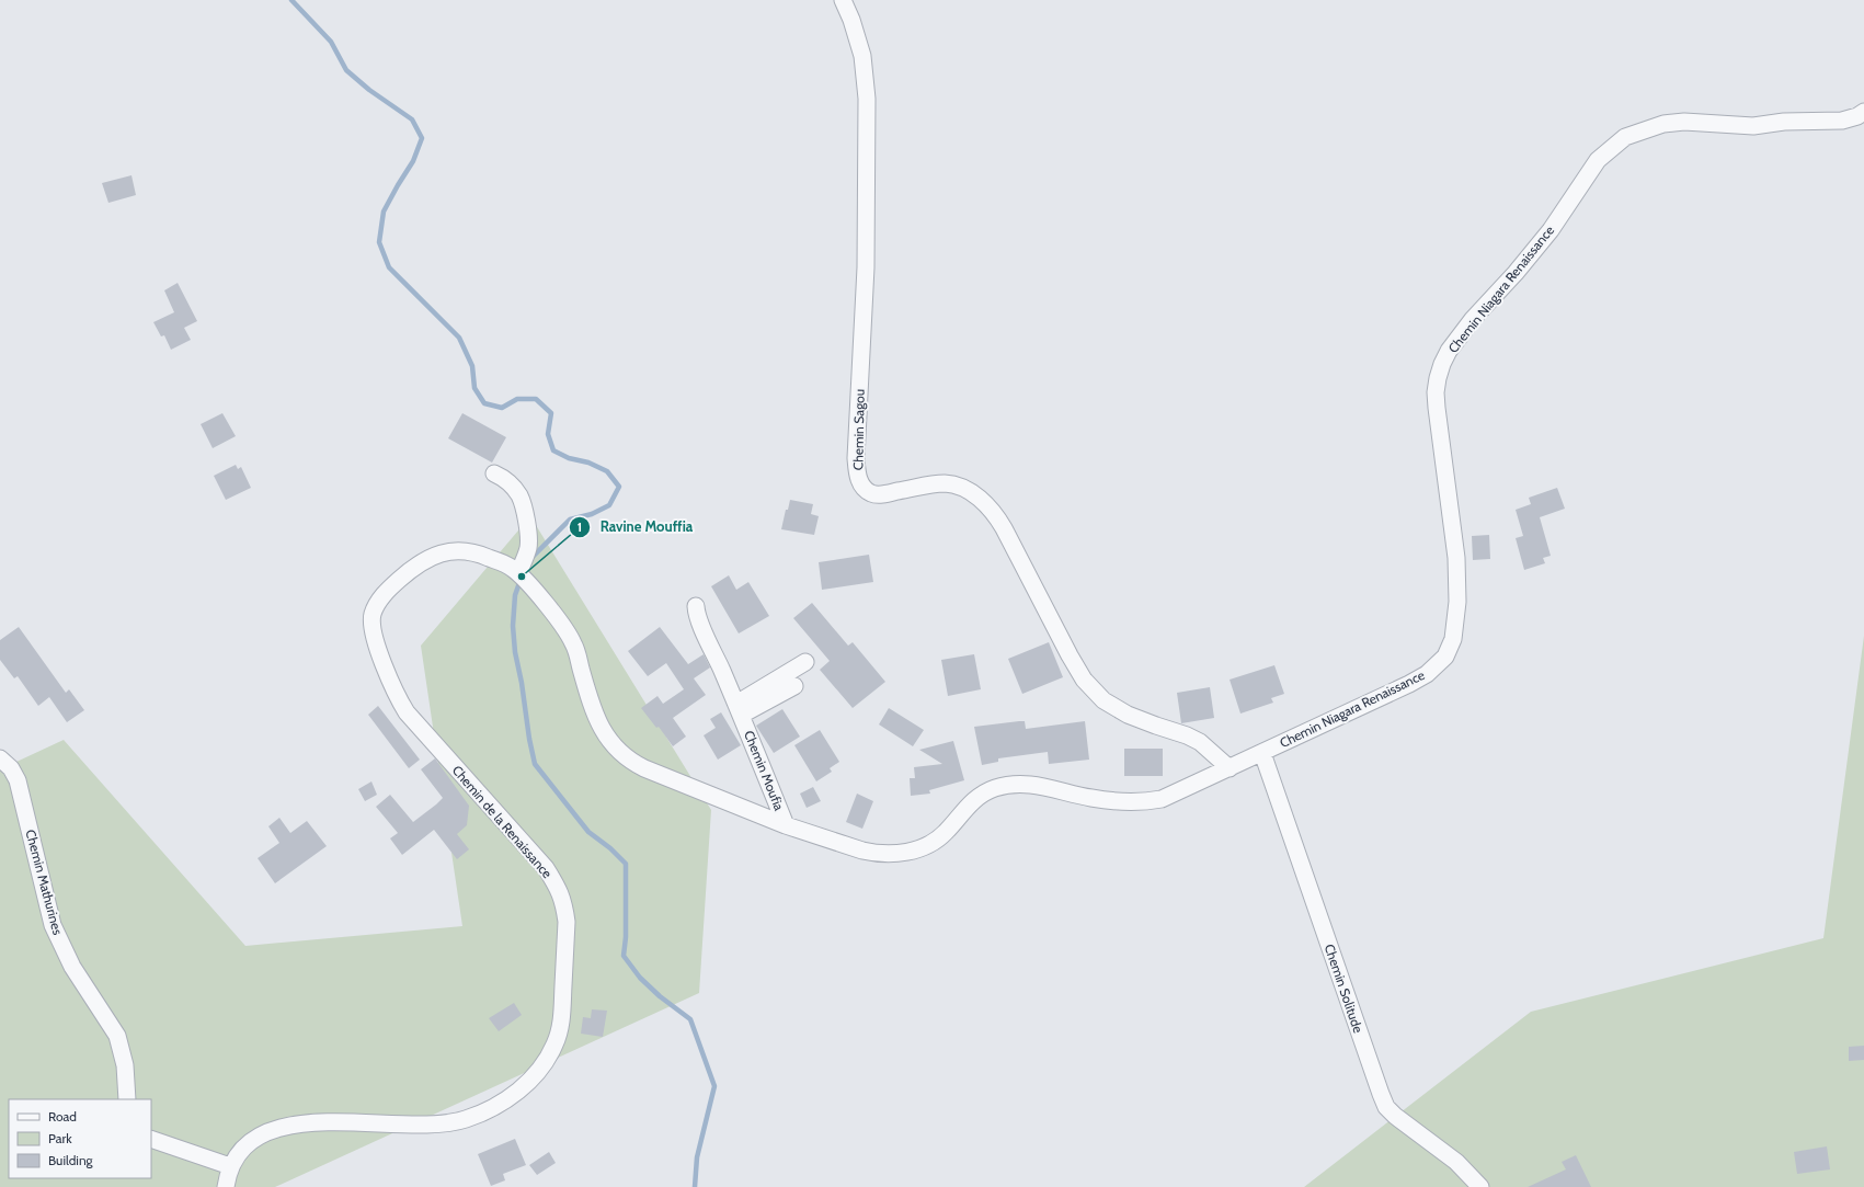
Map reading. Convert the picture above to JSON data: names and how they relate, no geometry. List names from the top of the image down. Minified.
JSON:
{"streets":{"street":["Chemin Niagara Renaissance","Chemin Sagou","Chemin Moufia","Chemin de la Renaissance","Chemin Mathurines","Chemin Solitude"]},"crossings":[["Chemin Niagara Renaissance","Chemin de la Renaissance"],["Chemin Niagara Renaissance","Chemin Solitude"],["Chemin Sagou","Chemin de la Renaissance"],["Chemin Moufia","Chemin de la Renaissance"],["Chemin de la Renaissance","Chemin Solitude"]],"places":["Ravine Mouffia"],"legend":["Road","Park","Building"]}
